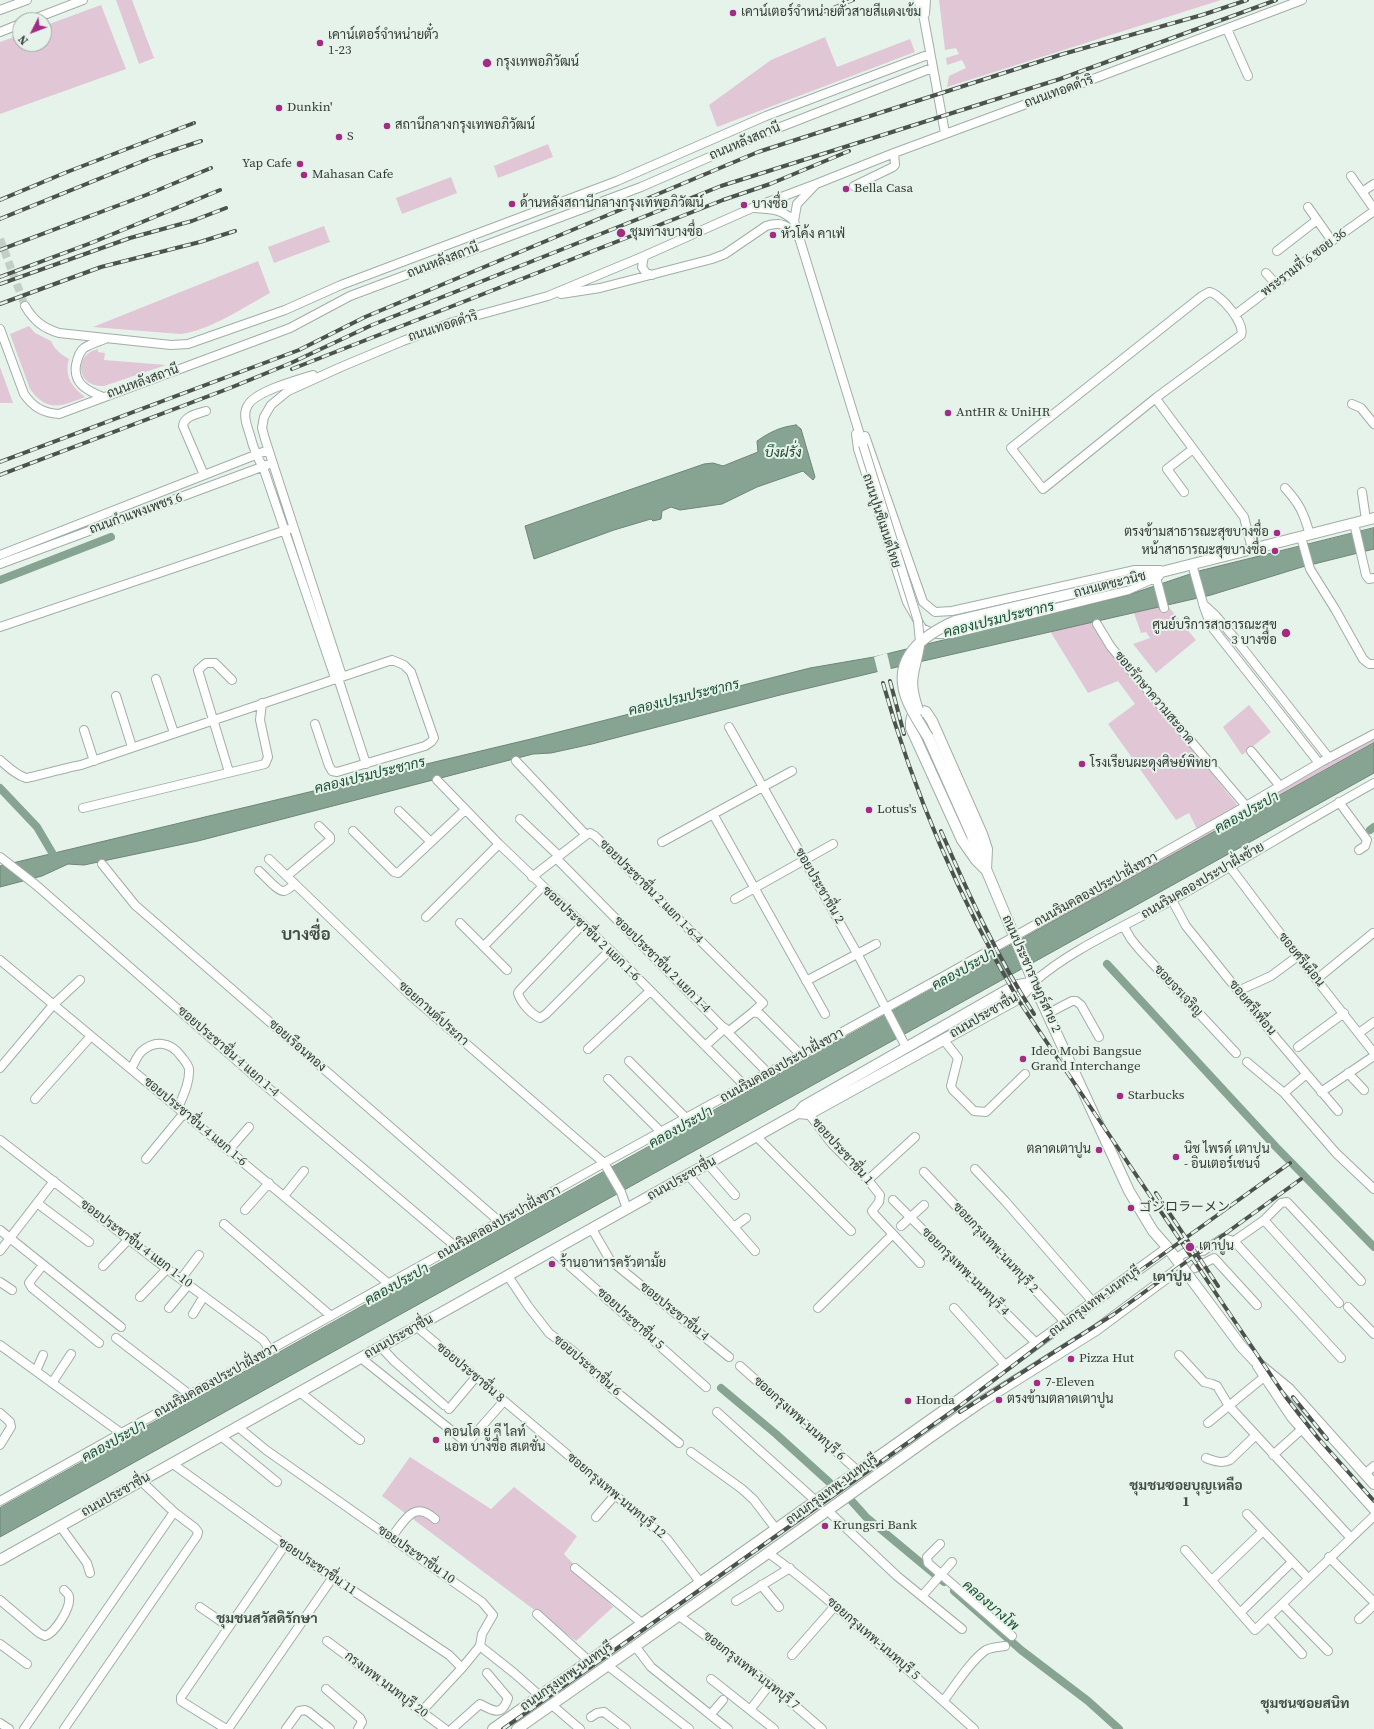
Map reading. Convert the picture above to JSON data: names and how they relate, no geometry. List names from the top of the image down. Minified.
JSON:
{"streets":{"main road":["ถนนเตชะวนิช","ถนนประชาราษฎร์สาย 2","ถนนประชาชื่น","ถนนกรุงเทพ-นนทบุรี"],"street":["ถนนเทอดดำริ","ถนนหลังสถานี","พระรามที่ 6 ซอย 36","ถนนกำแพงเพชร 6","ถนนปูนซิเมนต์ไทย","ซอยรักษาความสะอาด","ถนนริมคลองประปาฝั่งซ้าย","ซอยประชาชื่น 2","ถนนริมคลองประปาฝั่งขวา","ซอยประชาชื่น 2 แยก 1-6-4","ซอยประชาชื่น 2 แยก 1-6","ซอยศรีเผือน","ซอยประชาชื่น 2 แยก 1-4","ซอยจรเจริญ","ซอยศรีเพื่อน","ซอยกานต์ประภา","ซอยเรือนทอง","ซอยประชาชื่น 4 แยก 1-4","ซอยประชาชื่น 4 แยก 1-6","ซอยประชาชื่น 1","ซอยประชาชื่น 4 แยก 1-10","ซอยกรุงเทพ-นนทบุรี 2","ซอยกรุงเทพ-นนทบุรี 4","ซอยประชาชื่น 4","ซอยประชาชื่น 5","ซอยประชาชื่น 6","ซอยประชาชื่น 8","ซอยกรุงเทพ-นนทบุรี 6","ซอยกรุงเทพ-นนทบุรี 12","ซอยประชาชื่น 10","ซอยประชาชื่น 11","ซอยกรุงเทพ-นนทบุรี 5","ซอยกรุงเทพ-นนทบุรี 7","กรงเทพ นนทบุรี 20"]},"crossings":[["ถนนเทอดดำริ","ถนนกำแพงเพชร 6"],["ถนนเทอดดำริ","ถนนปูนซิเมนต์ไทย"],["ถนนปูนซิเมนต์ไทย","ถนนเตชะวนิช"],["ถนนปูนซิเมนต์ไทย","ถนนประชาราษฎร์สาย 2"],["ถนนเตชะวนิช","ถนนประชาราษฎร์สาย 2"],["ซอยรักษาความสะอาด","ถนนริมคลองประปาฝั่งขวา"],["ถนนริมคลองประปาฝั่งซ้าย","ซอยศรีเผือน"],["ถนนริมคลองประปาฝั่งซ้าย","ถนนประชาราษฎร์สาย 2"],["ถนนริมคลองประปาฝั่งซ้าย","ซอยจรเจริญ"],["ถนนริมคลองประปาฝั่งซ้าย","ซอยศรีเพื่อน"],["ถนนริมคลองประปาฝั่งซ้าย","ถนนประชาชื่น"],["ซอยประชาชื่น 2","ถนนริมคลองประปาฝั่งขวา"],["ซอยประชาชื่น 2","ถนนประชาชื่น"],["ถนนริมคลองประปาฝั่งขวา","ซอยประชาชื่น 2 แยก 1-6"],["ถนนริมคลองประปาฝั่งขวา","ซอยประชาชื่น 2 แยก 1-4"],["ถนนริมคลองประปาฝั่งขวา","ถนนประชาราษฎร์สาย 2"],["ถนนริมคลองประปาฝั่งขวา","ซอยกานต์ประภา"],["ถนนริมคลองประปาฝั่งขวา","ซอยเรือนทอง"],["ถนนริมคลองประปาฝั่งขวา","ซอยประชาชื่น 4 แยก 1-4"],["ถนนริมคลองประปาฝั่งขวา","ซอยประชาชื่น 4 แยก 1-6"],["ถนนริมคลองประปาฝั่งขวา","ซอยประชาชื่น 4 แยก 1-10"],["ซอยประชาชื่น 2 แยก 1-6-4","ซอยประชาชื่น 2 แยก 1-6"],["ซอยประชาชื่น 2 แยก 1-6-4","ซอยประชาชื่น 2 แยก 1-4"],["ถนนประชาราษฎร์สาย 2","ถนนประชาชื่น"],["ถนนประชาราษฎร์สาย 2","ถนนกรุงเทพ-นนทบุรี"],["ซอยกานต์ประภา","ถนนประชาชื่น"],["ถนนประชาชื่น","ซอยประชาชื่น 1"],["ถนนประชาชื่น","ซอยประชาชื่น 4"],["ถนนประชาชื่น","ซอยประชาชื่น 5"],["ถนนประชาชื่น","ซอยประชาชื่น 6"],["ถนนประชาชื่น","ซอยประชาชื่น 8"],["ถนนประชาชื่น","ซอยประชาชื่น 10"],["ถนนประชาชื่น","ซอยประชาชื่น 11"],["ซอยกรุงเทพ-นนทบุรี 2","ถนนกรุงเทพ-นนทบุรี"],["ซอยกรุงเทพ-นนทบุรี 4","ถนนกรุงเทพ-นนทบุรี"],["ถนนกรุงเทพ-นนทบุรี","ซอยกรุงเทพ-นนทบุรี 6"],["ถนนกรุงเทพ-นนทบุรี","ซอยกรุงเทพ-นนทบุรี 12"],["ถนนกรุงเทพ-นนทบุรี","ซอยกรุงเทพ-นนทบุรี 5"],["ถนนกรุงเทพ-นนทบุรี","ซอยกรุงเทพ-นนทบุรี 7"],["ซอยประชาชื่น 8","ซอยกรุงเทพ-นนทบุรี 12"],["ซอยประชาชื่น 10","ซอยประชาชื่น 11"],["ซอยประชาชื่น 10","กรงเทพ นนทบุรี 20"]],"districts":["บางซื่อ","เตาปูน","ชุมชนซอยบุญเหลือ 1","ชุมชนสวัสดิรักษา","ชุมชนซอยสนิท"],"water":["บึงฝรั่ง","คลองเปรมประชากร","คลองประปา","คลองบางโพ"],"places":["เคาน์เตอร์จำหน่ายตั๋วสายสีแดงเข้ม","เคาน์เตอร์จำหน่ายตั๋ว 1-23","กรุงเทพอภิวัฒน์","Dunkin'","สถานีกลางกรุงเทพอภิวัฒน์","S","Yap Cafe","Mahasan Cafe","Bella Casa","ด้านหลังสถานีกลางกรุงเทพอภิวัฒน์","บางซื่อ","ชุมทางบางซื่อ","หัวโค้ง คาเฟ่","AntHR & UniHR","ตรงข้ามสาธารณะสุขบางซื่อ","หน้าสาธารณะสุขบางซื่อ","ศูนย์บริการสาธารณะสุข 3 บางซื่อ","โรงเรียนผะดุงศิษย์พิทยา","Lotus's","Ideo Mobi Bangsue Grand Interchange","Starbucks","ตลาดเตาปูน","นิช ไพรด์ เตาปูน - อินเตอร์เชนจ์","ゴジロラーメン","เตาปูน","ร้านอาหารครัวตามั้ย","Pizza Hut","7-Eleven","ตรงข้ามตลาดเตาปูน","Honda","คอนโด ยู ดี ไลท์ แอท บางซื่อ สเตชั่น","Krungsri Bank"],"north":"bottom left"}
